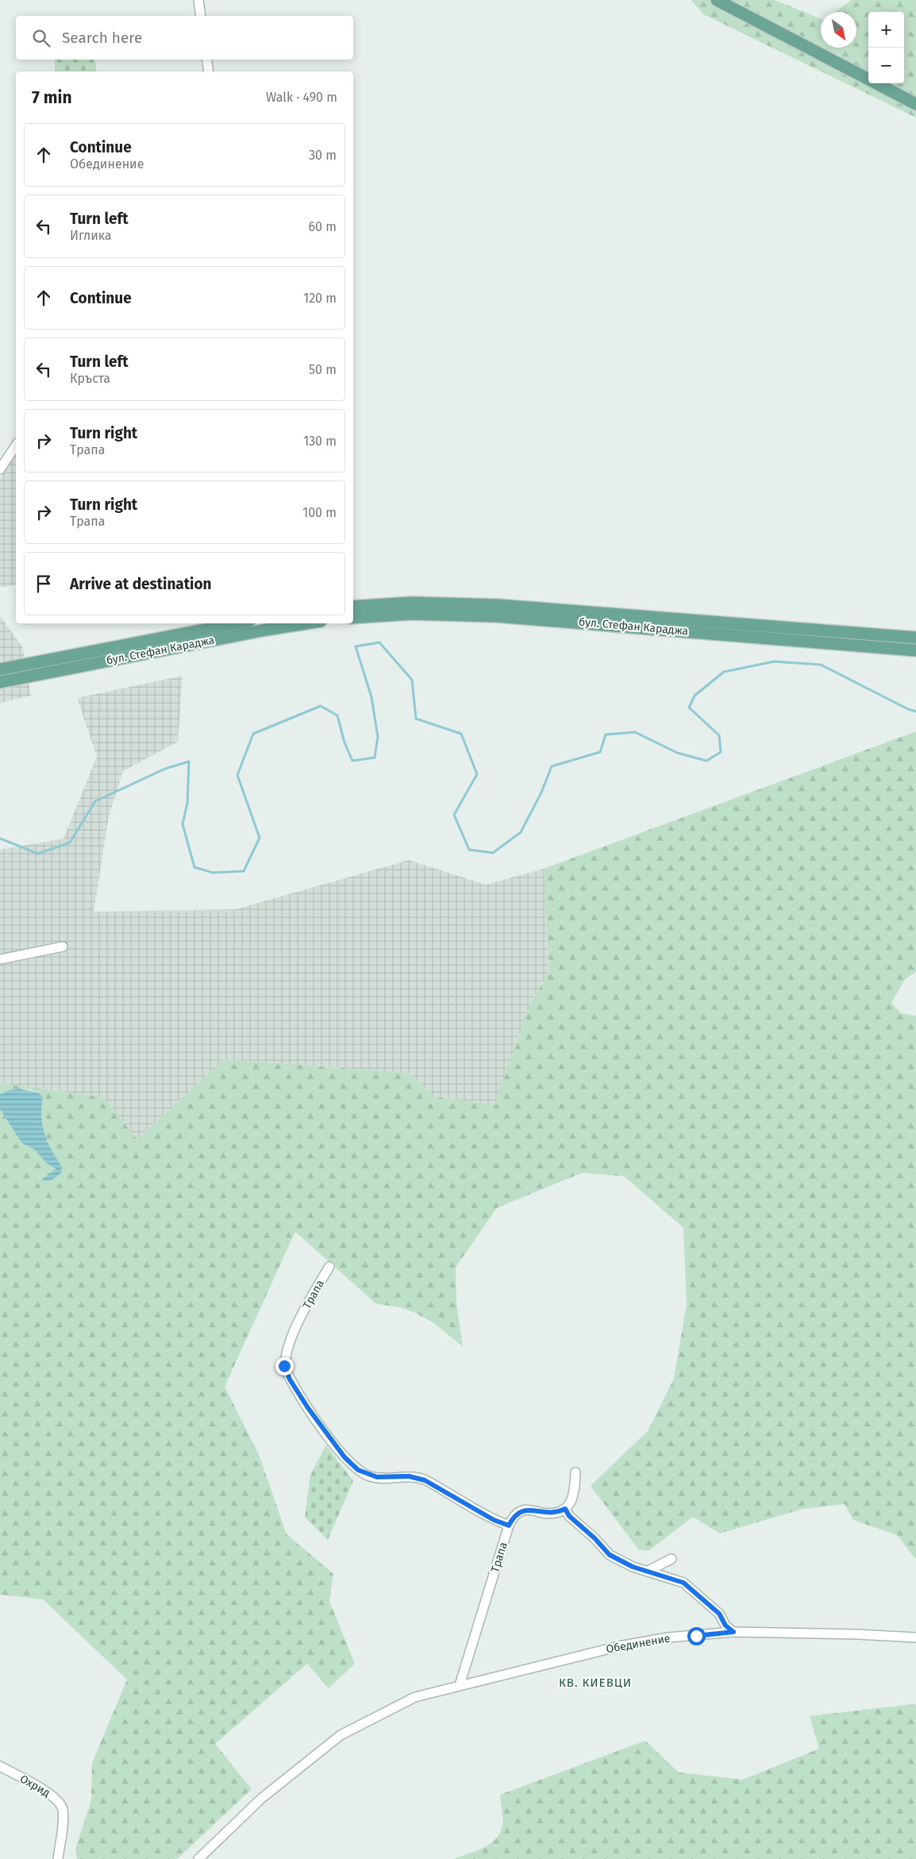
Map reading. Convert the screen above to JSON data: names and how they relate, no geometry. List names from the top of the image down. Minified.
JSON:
{"streets":{"main road":["бул. Стефан Караджа"],"street":["Трапа","Обединение","Охрид"]},"crossings":[["Трапа","Обединение"]],"districts":["КВ. КИЕВЦИ"],"north":"bottom right","page":{"map_buttons":["+","−"],"search":"Search here","heading":["7 min","Walk · 490 m"],"list":[["Continue","Обединение","30 m"],["Turn left","Иглика","60 m"],["Continue","120 m"],["Turn left","Кръста","50 m"],["Turn right","Трапа","130 m"],["Turn right","Трапа","100 m"],"Arrive at destination"]}}
